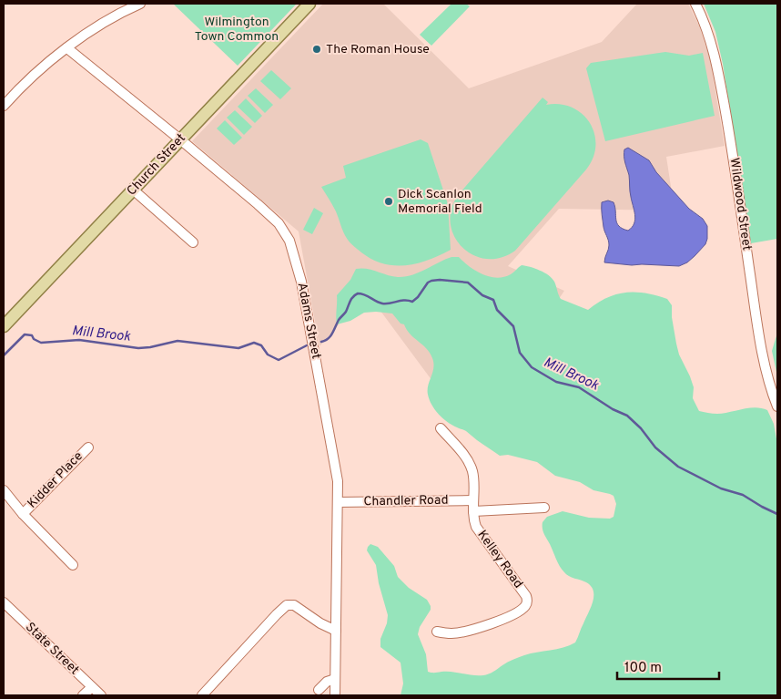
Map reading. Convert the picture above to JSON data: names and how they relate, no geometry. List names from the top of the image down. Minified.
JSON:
{"streets":{"main road":["Church Street"],"street":["Wildwood Street","Adams Street","Kidder Place","Chandler Road","Kelley Road","State Street"]},"crossings":[["Church Street","Adams Street"],["Adams Street","Chandler Road"],["Chandler Road","Kelley Road"]],"water":["Mill Brook"],"parks":["Wilmington Town Common"],"places":["The Roman House","Dick Scanlon Memorial Field"],"scale_bar":"100 m"}
